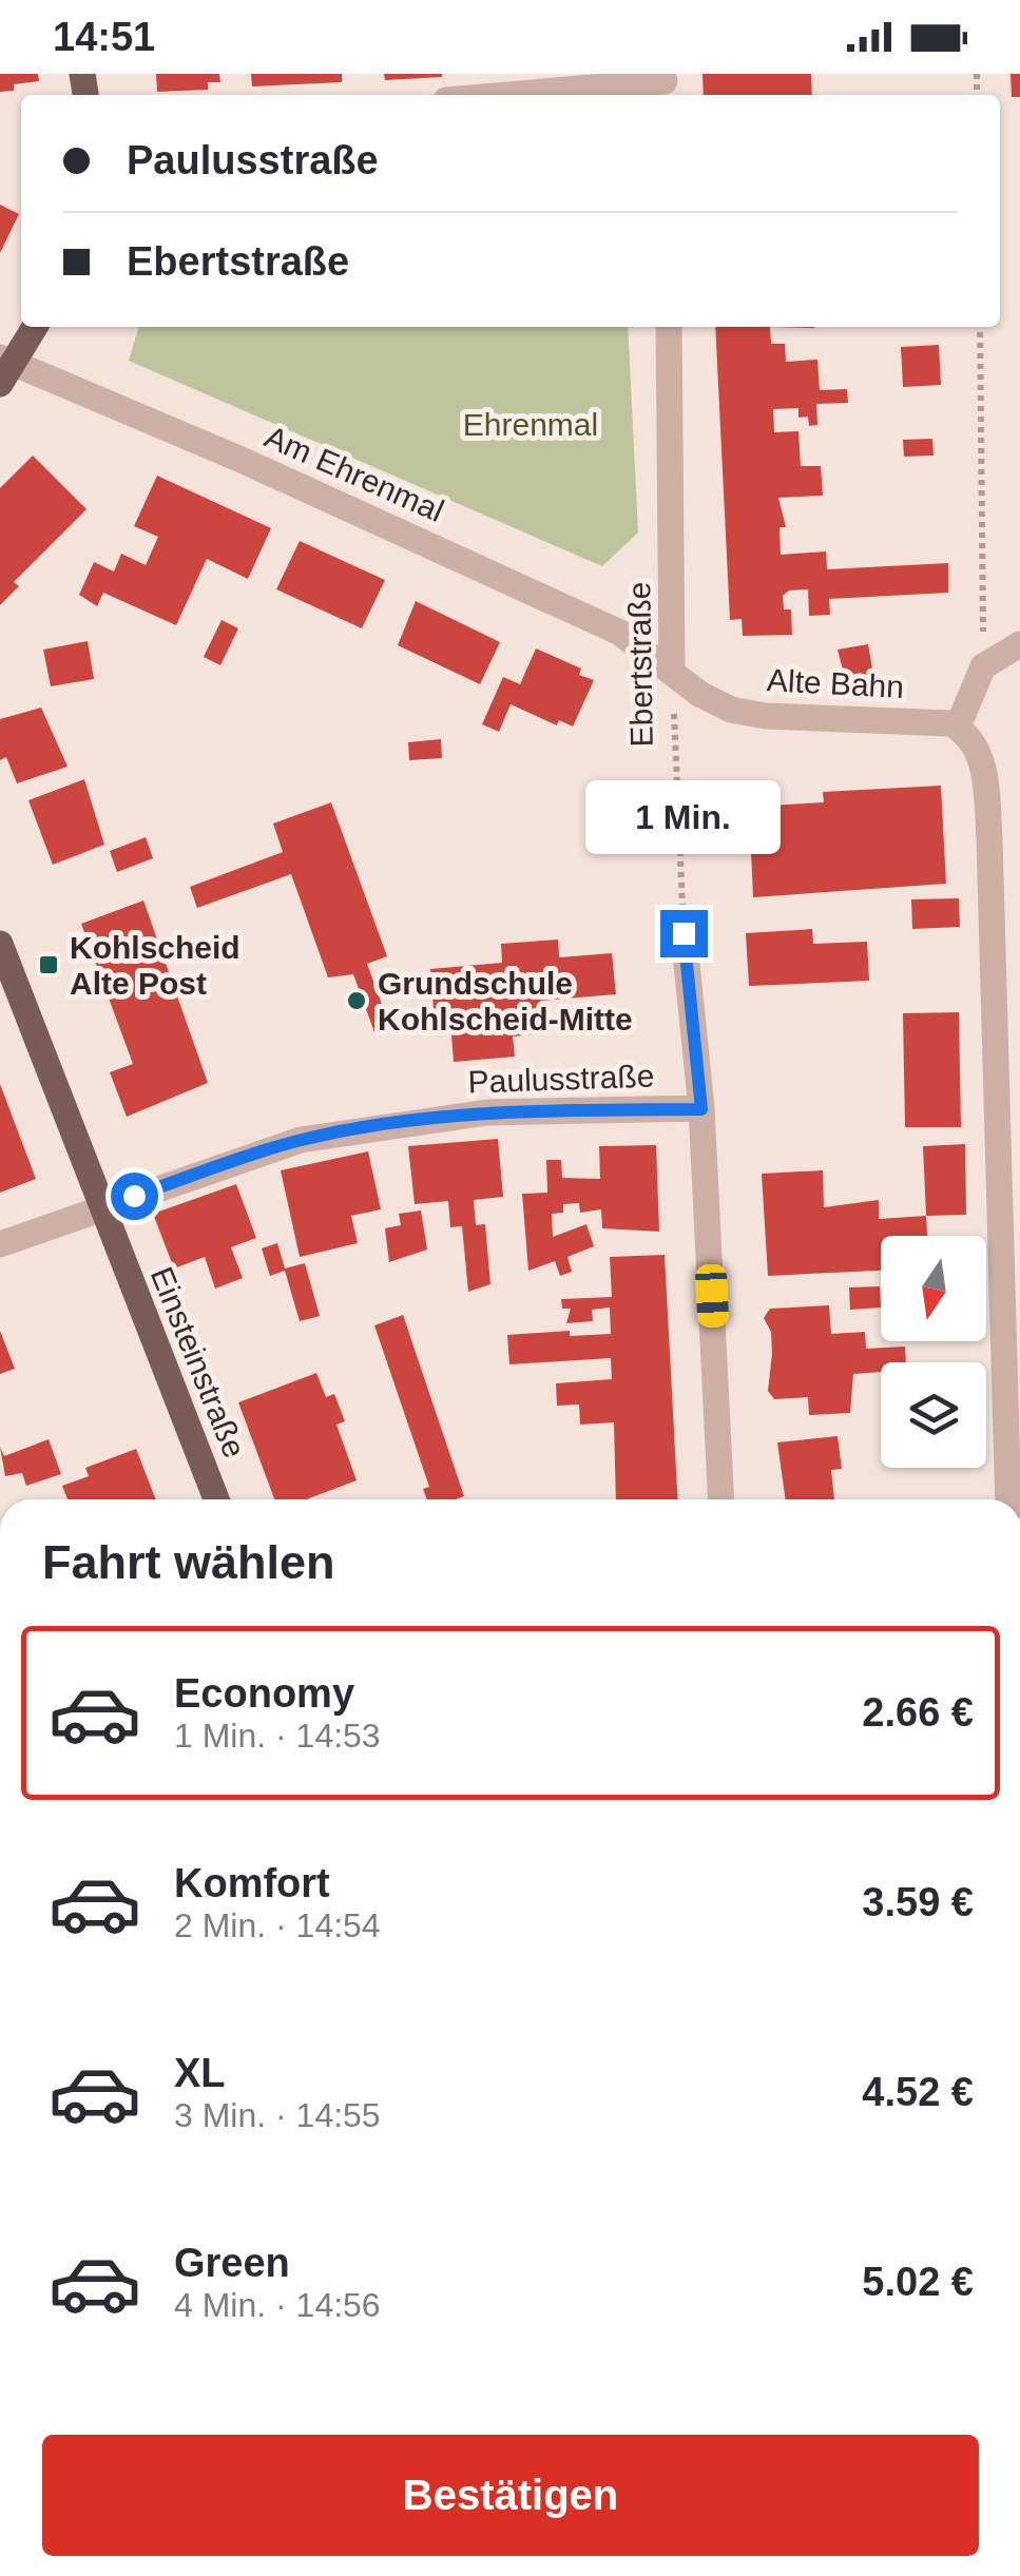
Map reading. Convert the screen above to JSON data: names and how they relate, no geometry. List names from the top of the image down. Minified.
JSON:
{"streets":{"main road":["Einsteinstraße"],"street":["Am Ehrenmal","Ebertstraße","Alte Bahn","Paulusstraße"]},"crossings":[["Am Ehrenmal","Ebertstraße"],["Am Ehrenmal","Alte Bahn"],["Ebertstraße","Alte Bahn"],["Paulusstraße","Einsteinstraße"]],"parks":["Ehrenmal"],"places":{"transit":["Kohlscheid Alte Post"],"other":["Grundschule Kohlscheid-Mitte"]},"north":"bottom","page":{"status":"14:51","banner":["Paulusstraße","Ebertstraße"],"bubble":"1 Min.","heading":"Fahrt wählen","list":[{"name":"Economy","note":"1 Min. · 14:53","value":"2.66 €"},{"name":"Komfort","note":"2 Min. · 14:54","value":"3.59 €"},{"name":"XL","note":"3 Min. · 14:55","value":"4.52 €"},{"name":"Green","note":"4 Min. · 14:56","value":"5.02 €"}],"buttons":"Bestätigen"}}
